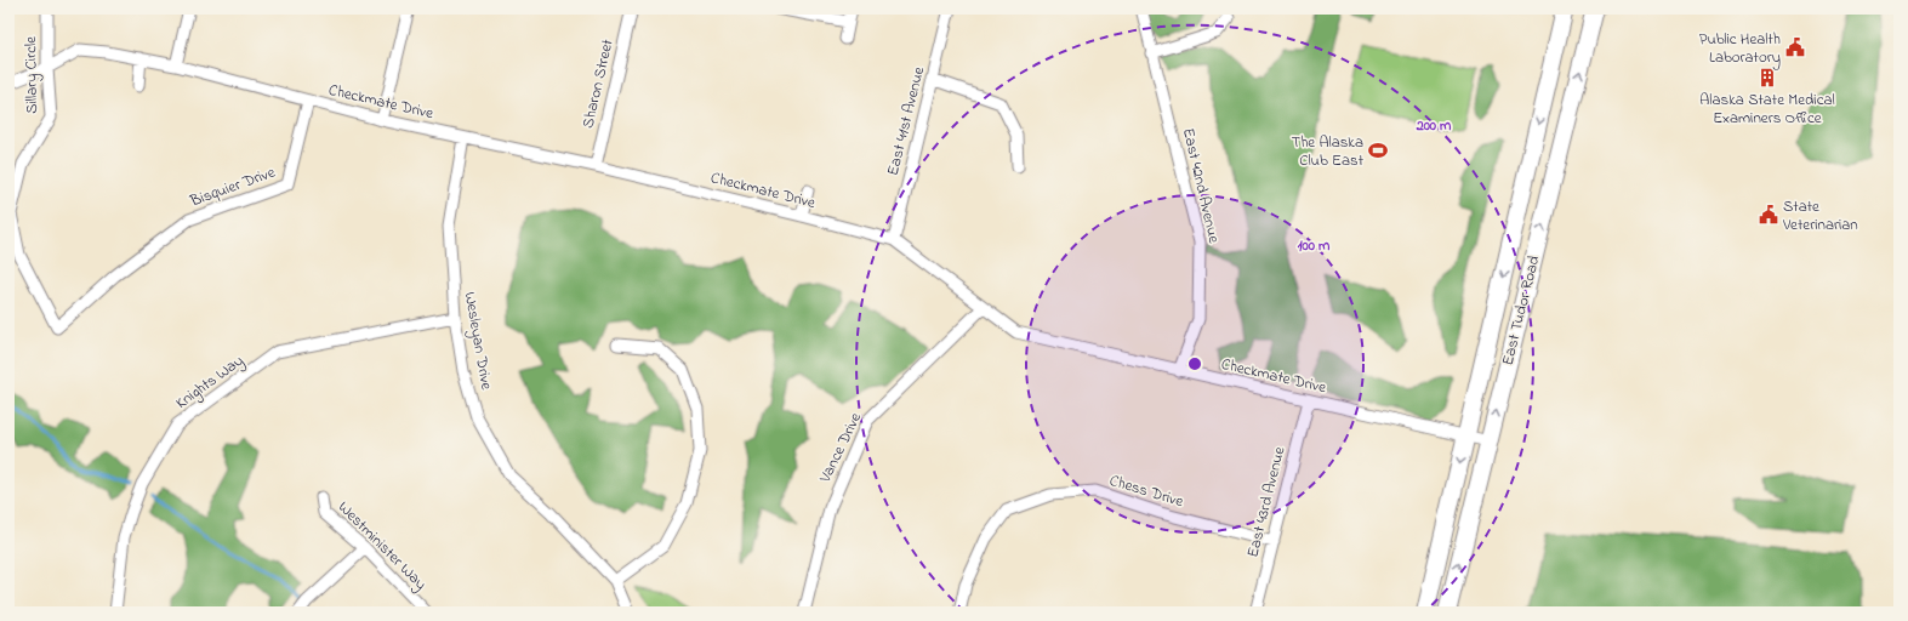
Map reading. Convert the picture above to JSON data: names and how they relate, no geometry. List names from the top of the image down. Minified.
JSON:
{"streets":{"main road":["East Tudor Road"],"street":["Sillary Circle","Sharon Street","Checkmate Drive","East 41st Avenue","East 42nd Avenue","Bisquier Drive","Wesleyan Drive","Knights Way","Vance Drive","Chess Drive","East 43rd Avenue","Westminister Way"]},"crossings":[["Sillary Circle","Checkmate Drive"],["Sillary Circle","Bisquier Drive"],["Sharon Street","Checkmate Drive"],["Checkmate Drive","East 41st Avenue"],["Checkmate Drive","East 42nd Avenue"],["Checkmate Drive","Bisquier Drive"],["Checkmate Drive","East Tudor Road"],["Checkmate Drive","Wesleyan Drive"],["Checkmate Drive","Vance Drive"],["Checkmate Drive","East 43rd Avenue"],["Wesleyan Drive","Knights Way"],["Chess Drive","East 43rd Avenue"]],"places":{"public building":["Public Health Laboratory","State Veterinarian"],"building":["Alaska State Medical Examiners Office"],"sports":["The Alaska Club East"]},"rings":["200 m","100 m"]}
